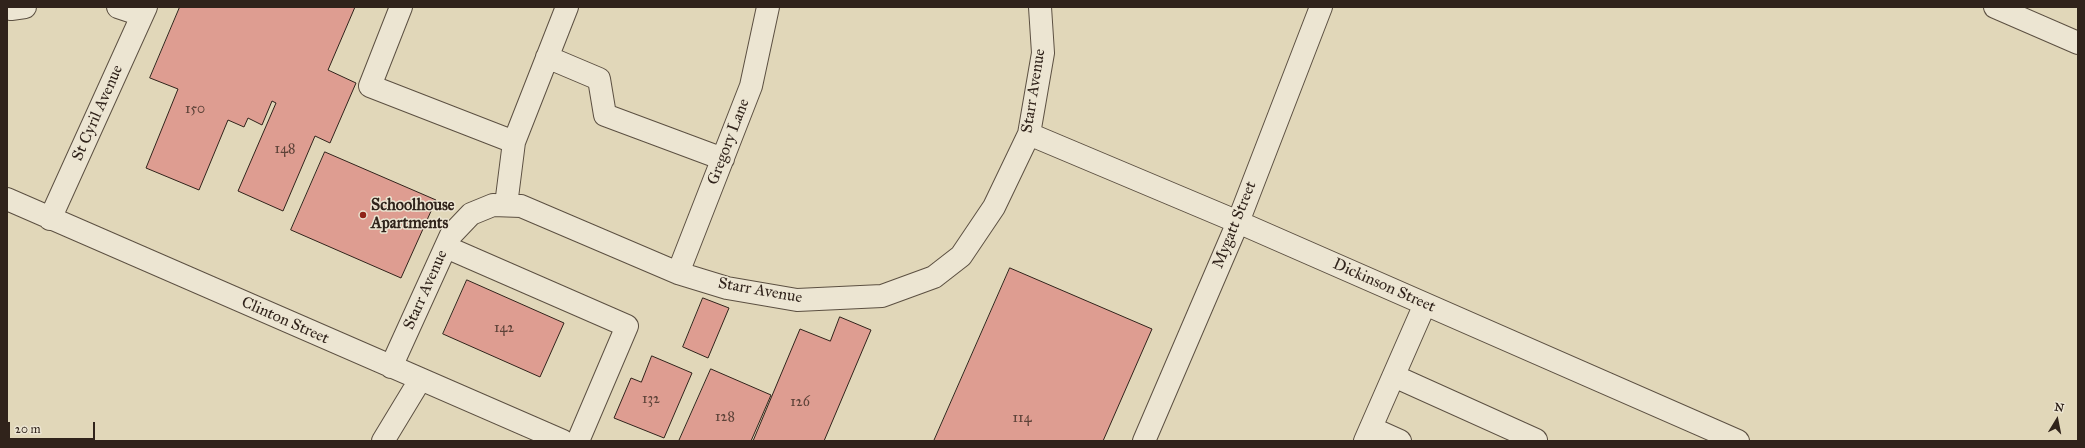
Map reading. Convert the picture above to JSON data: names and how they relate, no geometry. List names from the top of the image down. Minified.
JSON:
{"streets":{"street":["Starr Avenue","St Cyril Avenue","Gregory Lane","Mygatt Street","Dickinson Street","Clinton Street"]},"crossings":[["Starr Avenue","Gregory Lane"],["Starr Avenue","Dickinson Street"],["Starr Avenue","Clinton Street"],["St Cyril Avenue","Clinton Street"],["Mygatt Street","Dickinson Street"]],"places":["Schoolhouse Apartments"],"house_numbers":["150","148","142","132","126","128","114"],"scale_bar":"20 m","north":"top"}
